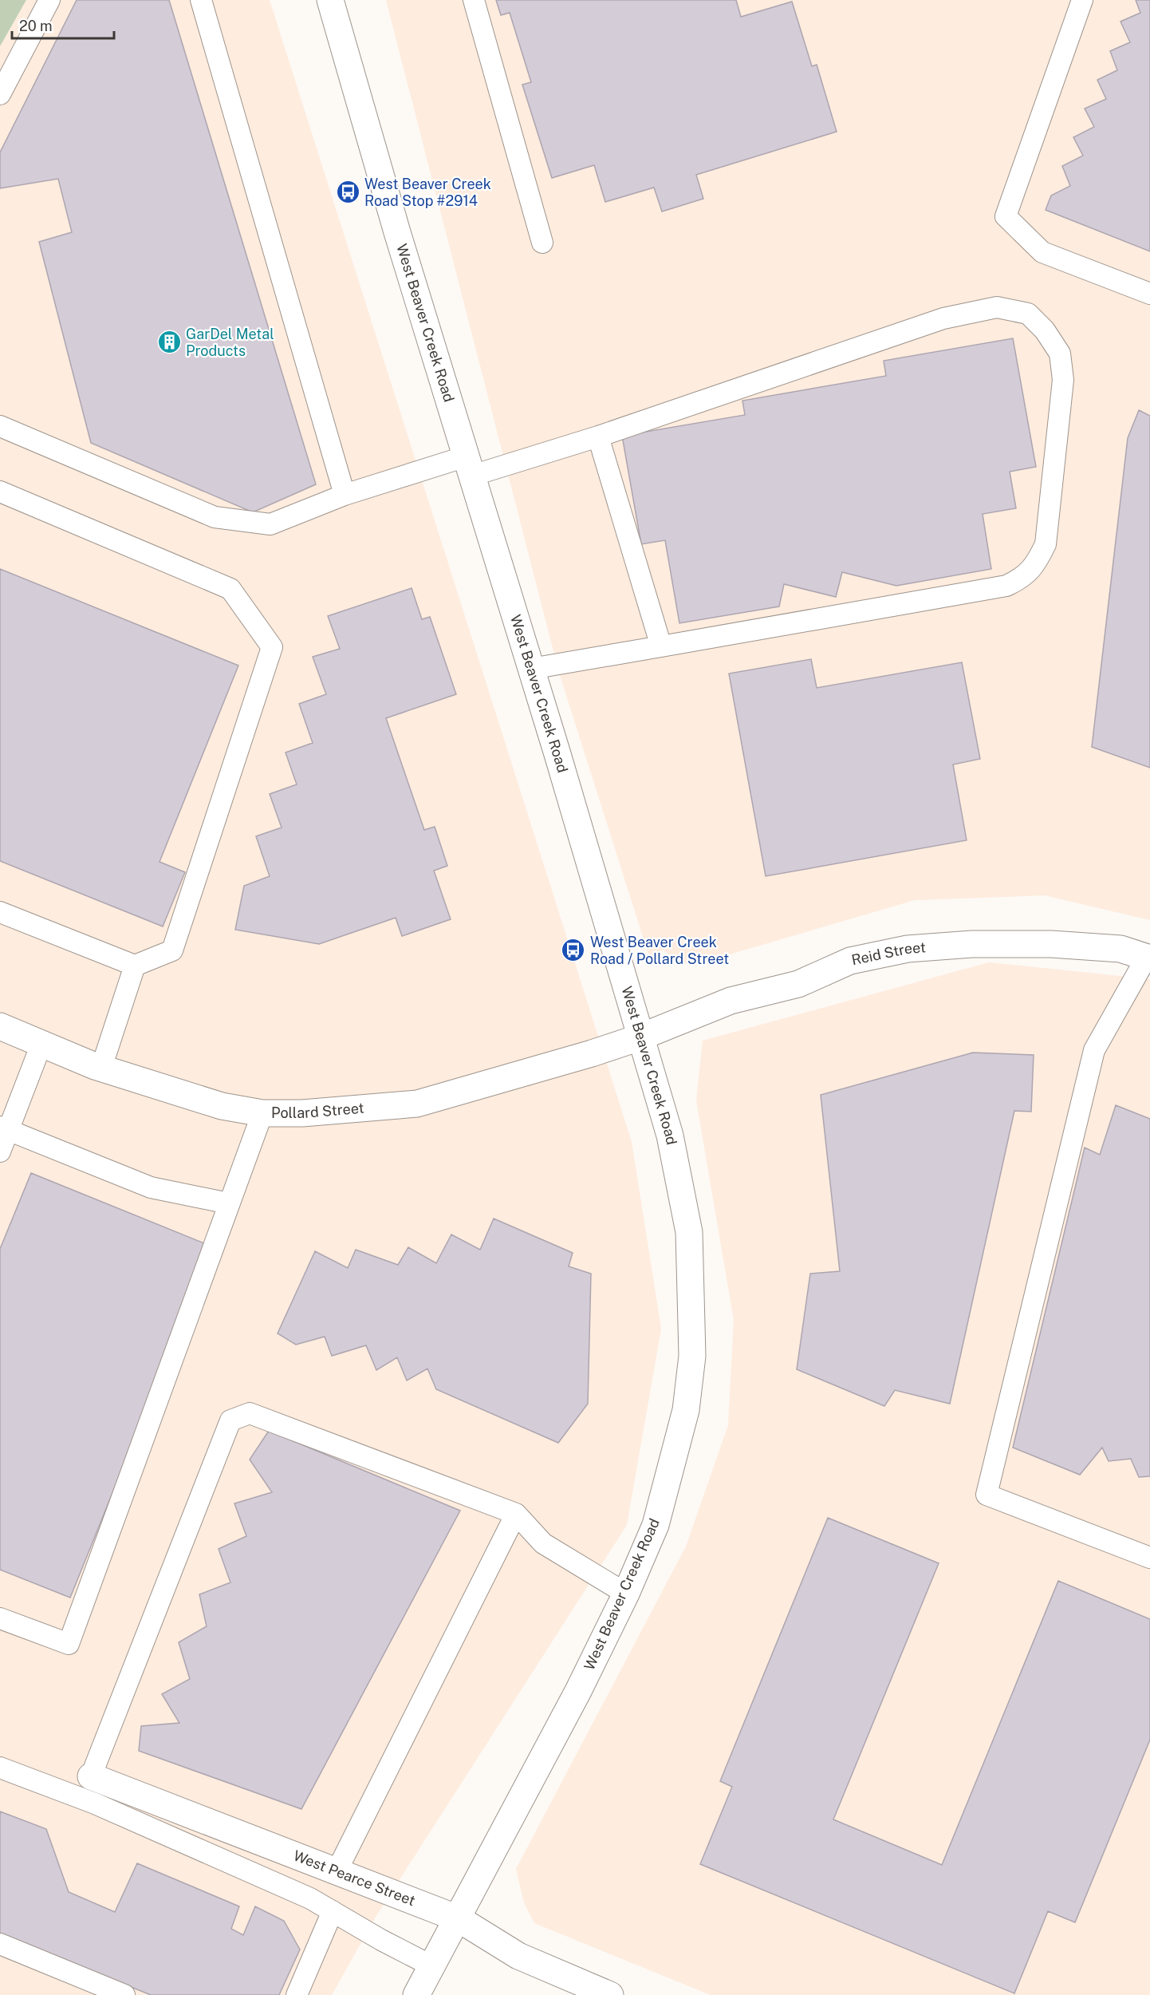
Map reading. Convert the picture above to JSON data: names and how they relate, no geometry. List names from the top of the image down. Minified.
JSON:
{"streets":{"street":["West Beaver Creek Road","Reid Street","Pollard Street","West Pearce Street"]},"crossings":[["West Beaver Creek Road","Reid Street"],["West Beaver Creek Road","Pollard Street"],["West Beaver Creek Road","West Pearce Street"],["Reid Street","Pollard Street"]],"places":{"bus stop":["West Beaver Creek Road Stop #2914","West Beaver Creek Road / Pollard Street"],"building":["GarDel Metal Products"]},"scale_bar":"20 m"}
